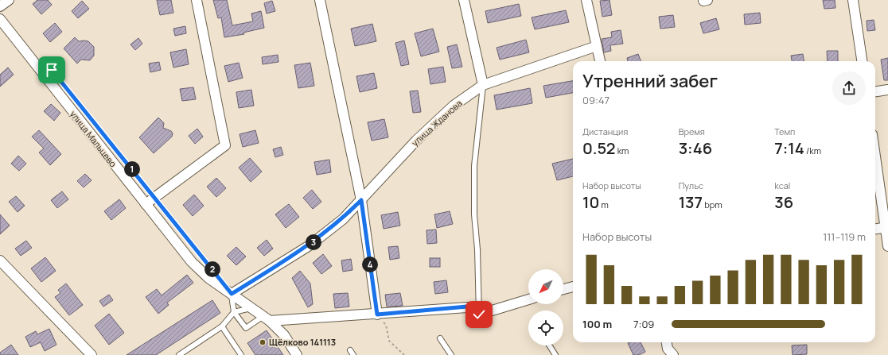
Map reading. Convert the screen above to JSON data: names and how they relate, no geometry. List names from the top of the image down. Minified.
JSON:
{"streets":{"street":["улица Жданова","улица Мальцево"]},"crossings":[["улица Жданова","улица Мальцево"]],"places":["Щёлково 141113"],"north":"bottom left","page":{"heading":["Утренний забег","09:47"],"stats":[["Дистанция","0.52 km"],["Время","3:46"],["Темп","7:14 /km"],["Набор высоты","10 m"],["Пульс","137 bpm"],["kcal","36"]],"pins":["1","3","4","2"],"chart":["Набор высоты","111–119 m"],"list":[{"name":"100 m","note":"7:09"}]}}
